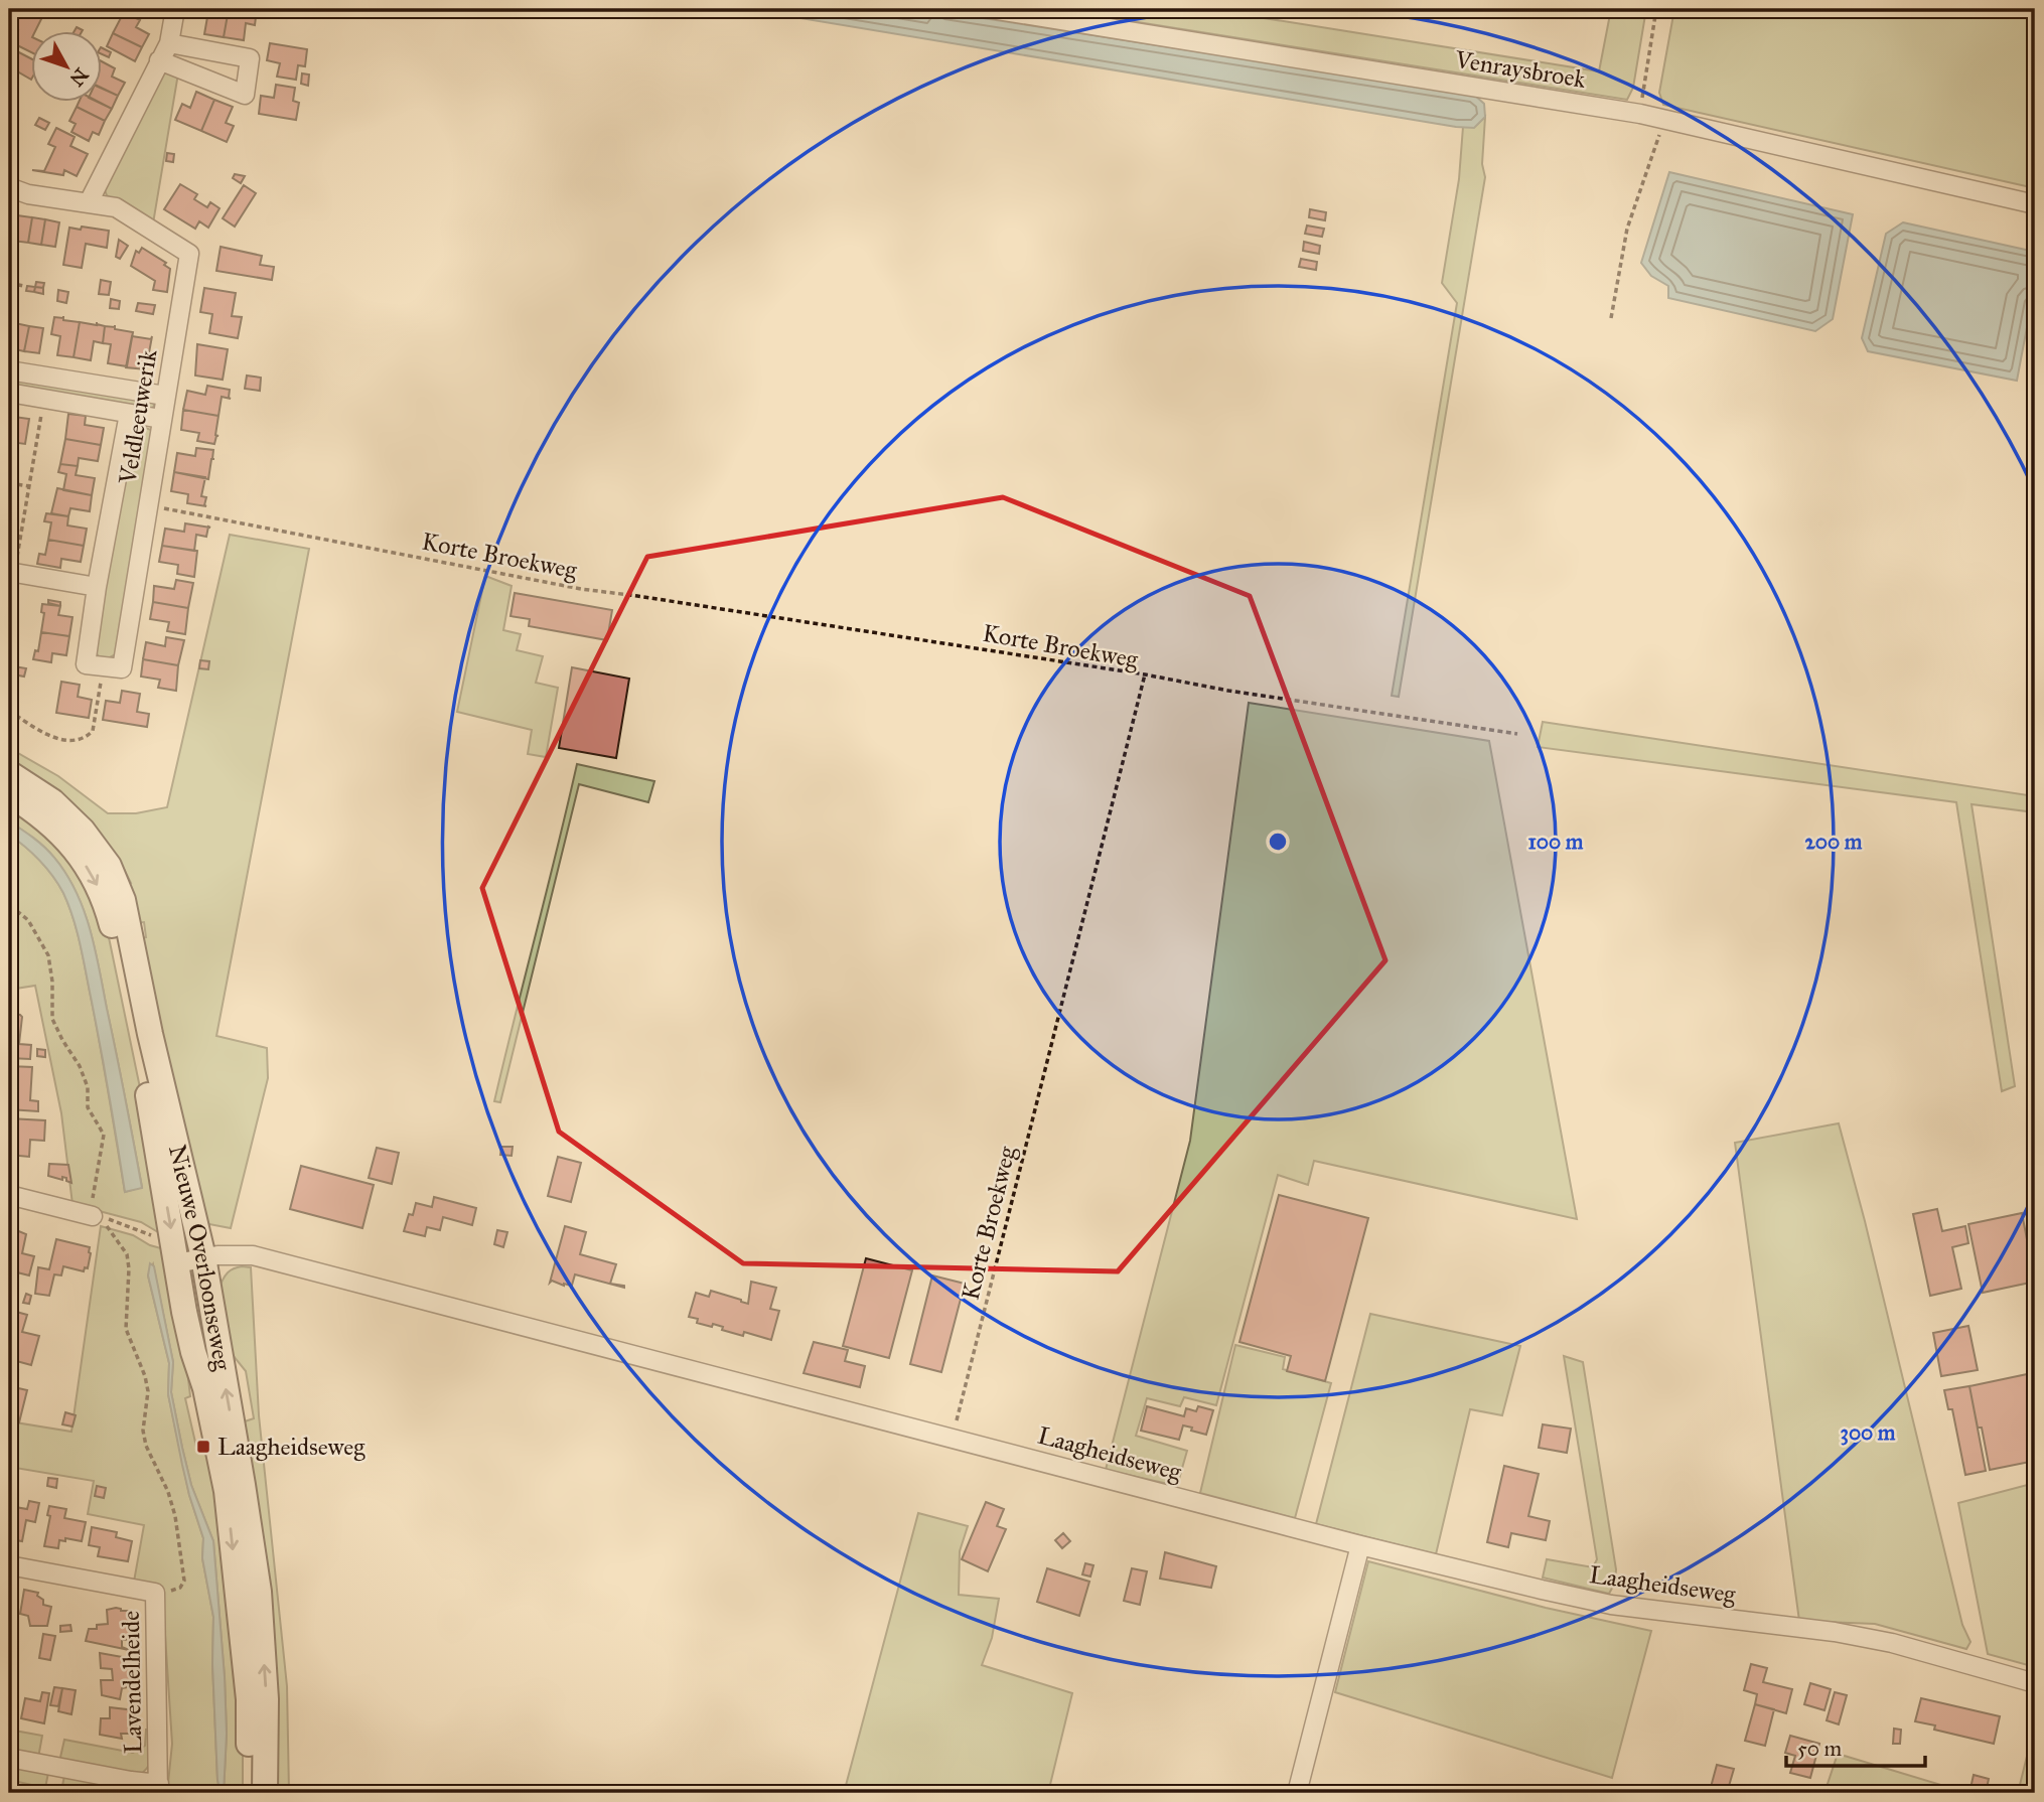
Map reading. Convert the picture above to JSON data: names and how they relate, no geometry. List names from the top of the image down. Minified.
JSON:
{"streets":{"street":["Venraysbroek","Veldleeuwerik","Nieuwe Overloonseweg","Laagheidseweg","Lavendelheide"],"path":["Korte Broekweg"]},"crossings":[["Veldleeuwerik","Korte Broekweg"],["Korte Broekweg","Laagheidseweg"],["Nieuwe Overloonseweg","Laagheidseweg"]],"places":{"transit":["Laagheidseweg"]},"scale_bar":"50 m","north":"bottom right","rings":["100 m","200 m","300 m"]}
